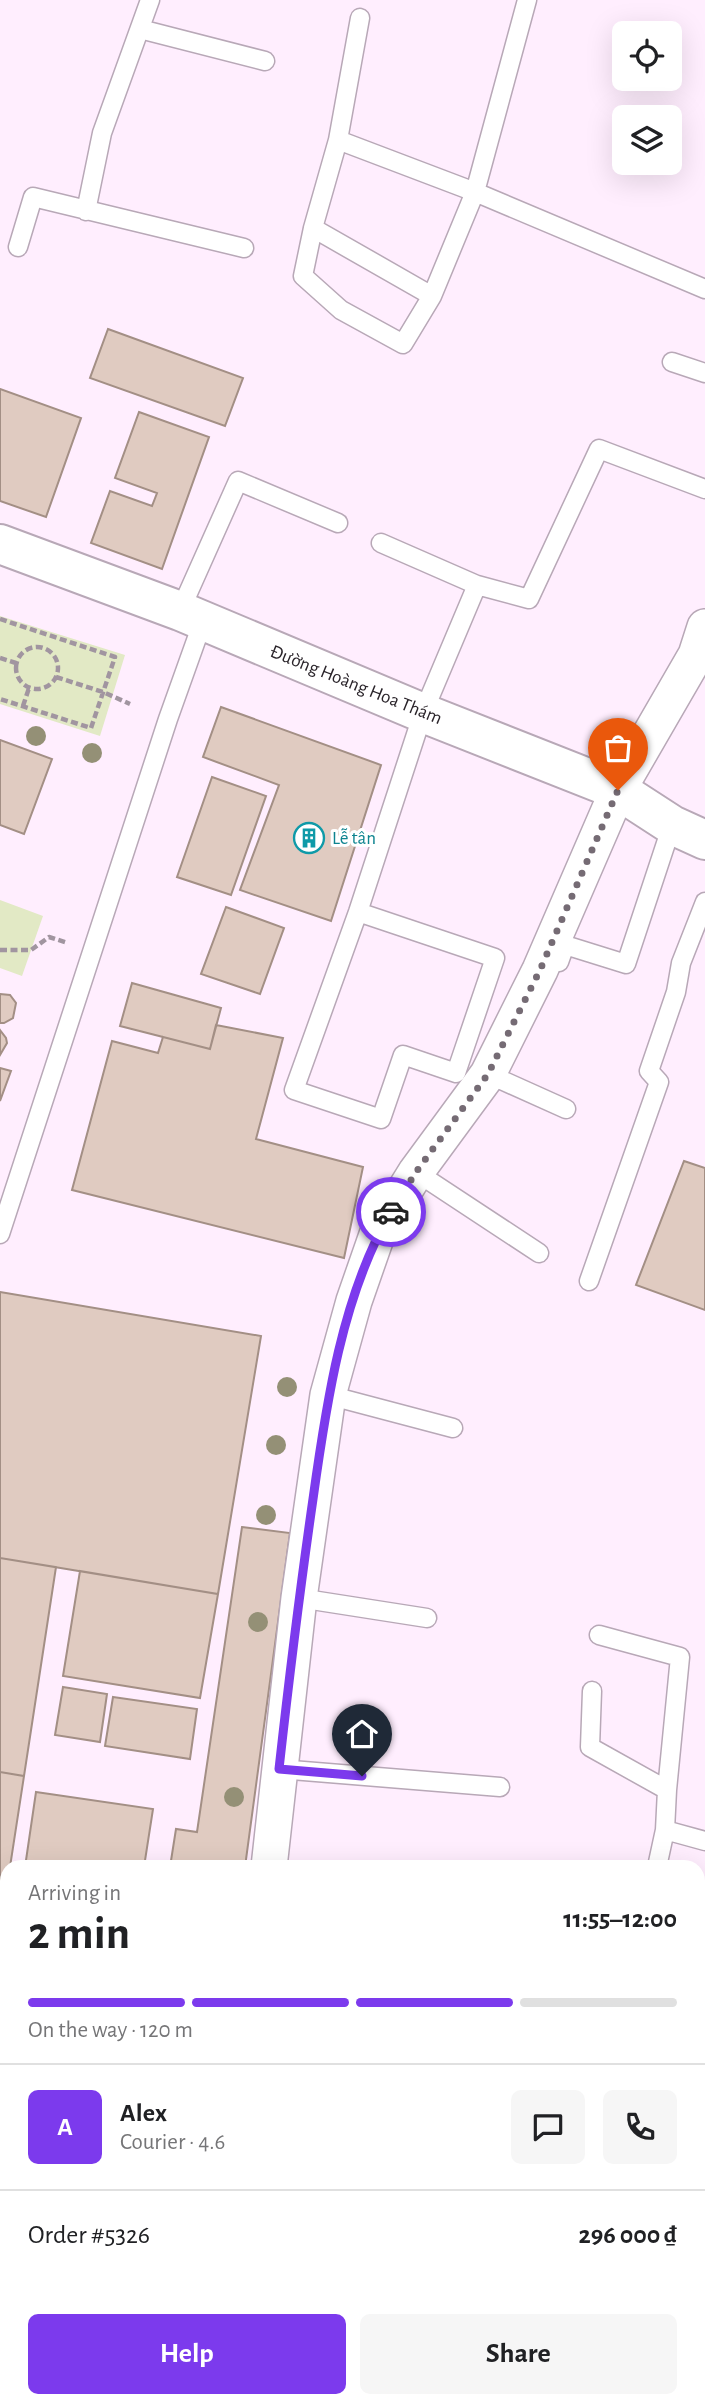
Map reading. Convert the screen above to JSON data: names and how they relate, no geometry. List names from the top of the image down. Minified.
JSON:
{"streets":{"main road":["Đường Hoàng Hoa Thám"]},"places":{"building":["Lễ tân"]},"page":{"heading":["2 min","Arriving in","11:55–12:00"],"panel":["Alex","Courier · 4.6","Order #5326","296 000 ₫"],"bar":"On the way · 120 m","round":"A","buttons":["Help","Share"]}}
